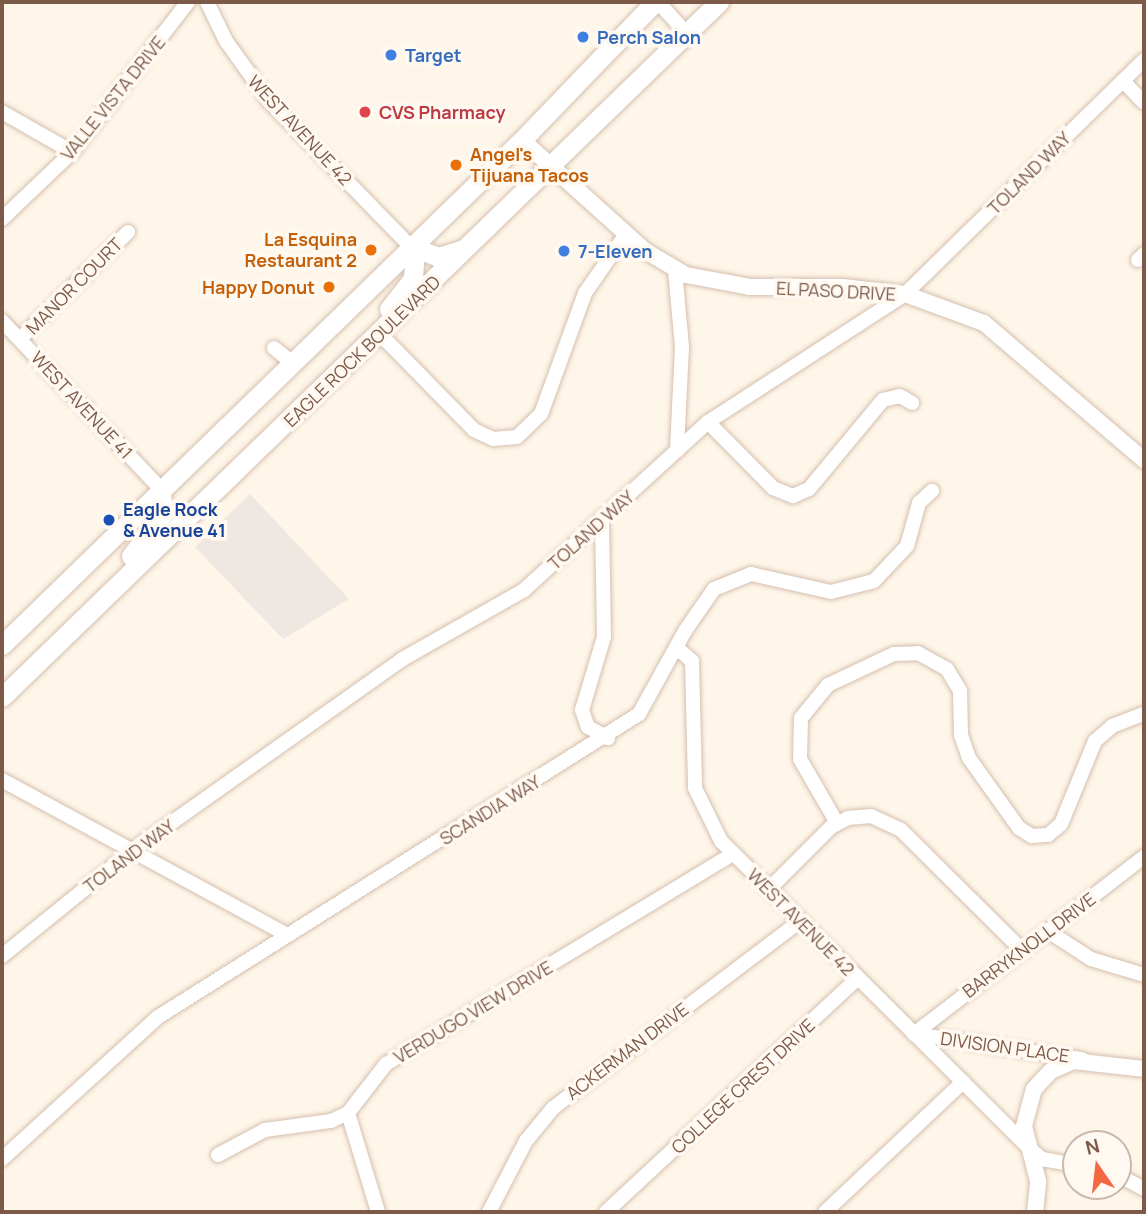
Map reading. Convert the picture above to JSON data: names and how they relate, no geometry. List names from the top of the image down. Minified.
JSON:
{"streets":{"main road":["EAGLE ROCK BOULEVARD"],"street":["VALLE VISTA DRIVE","WEST AVENUE 42","TOLAND WAY","MANOR COURT","EL PASO DRIVE","WEST AVENUE 41","SCANDIA WAY","BARRYKNOLL DRIVE","VERDUGO VIEW DRIVE","DIVISION PLACE","ACKERMAN DRIVE","COLLEGE CREST DRIVE"]},"crossings":[["WEST AVENUE 42","SCANDIA WAY"],["WEST AVENUE 42","BARRYKNOLL DRIVE"],["WEST AVENUE 42","VERDUGO VIEW DRIVE"],["WEST AVENUE 42","DIVISION PLACE"],["WEST AVENUE 42","ACKERMAN DRIVE"],["WEST AVENUE 42","COLLEGE CREST DRIVE"],["TOLAND WAY","EL PASO DRIVE"],["MANOR COURT","WEST AVENUE 41"],["EL PASO DRIVE","EAGLE ROCK BOULEVARD"],["BARRYKNOLL DRIVE","DIVISION PLACE"]],"places":["Perch Salon","Target","CVS Pharmacy","Angel's Tijuana Tacos","La Esquina Restaurant 2","7-Eleven","Happy Donut","Eagle Rock & Avenue 41"],"north":"top"}
